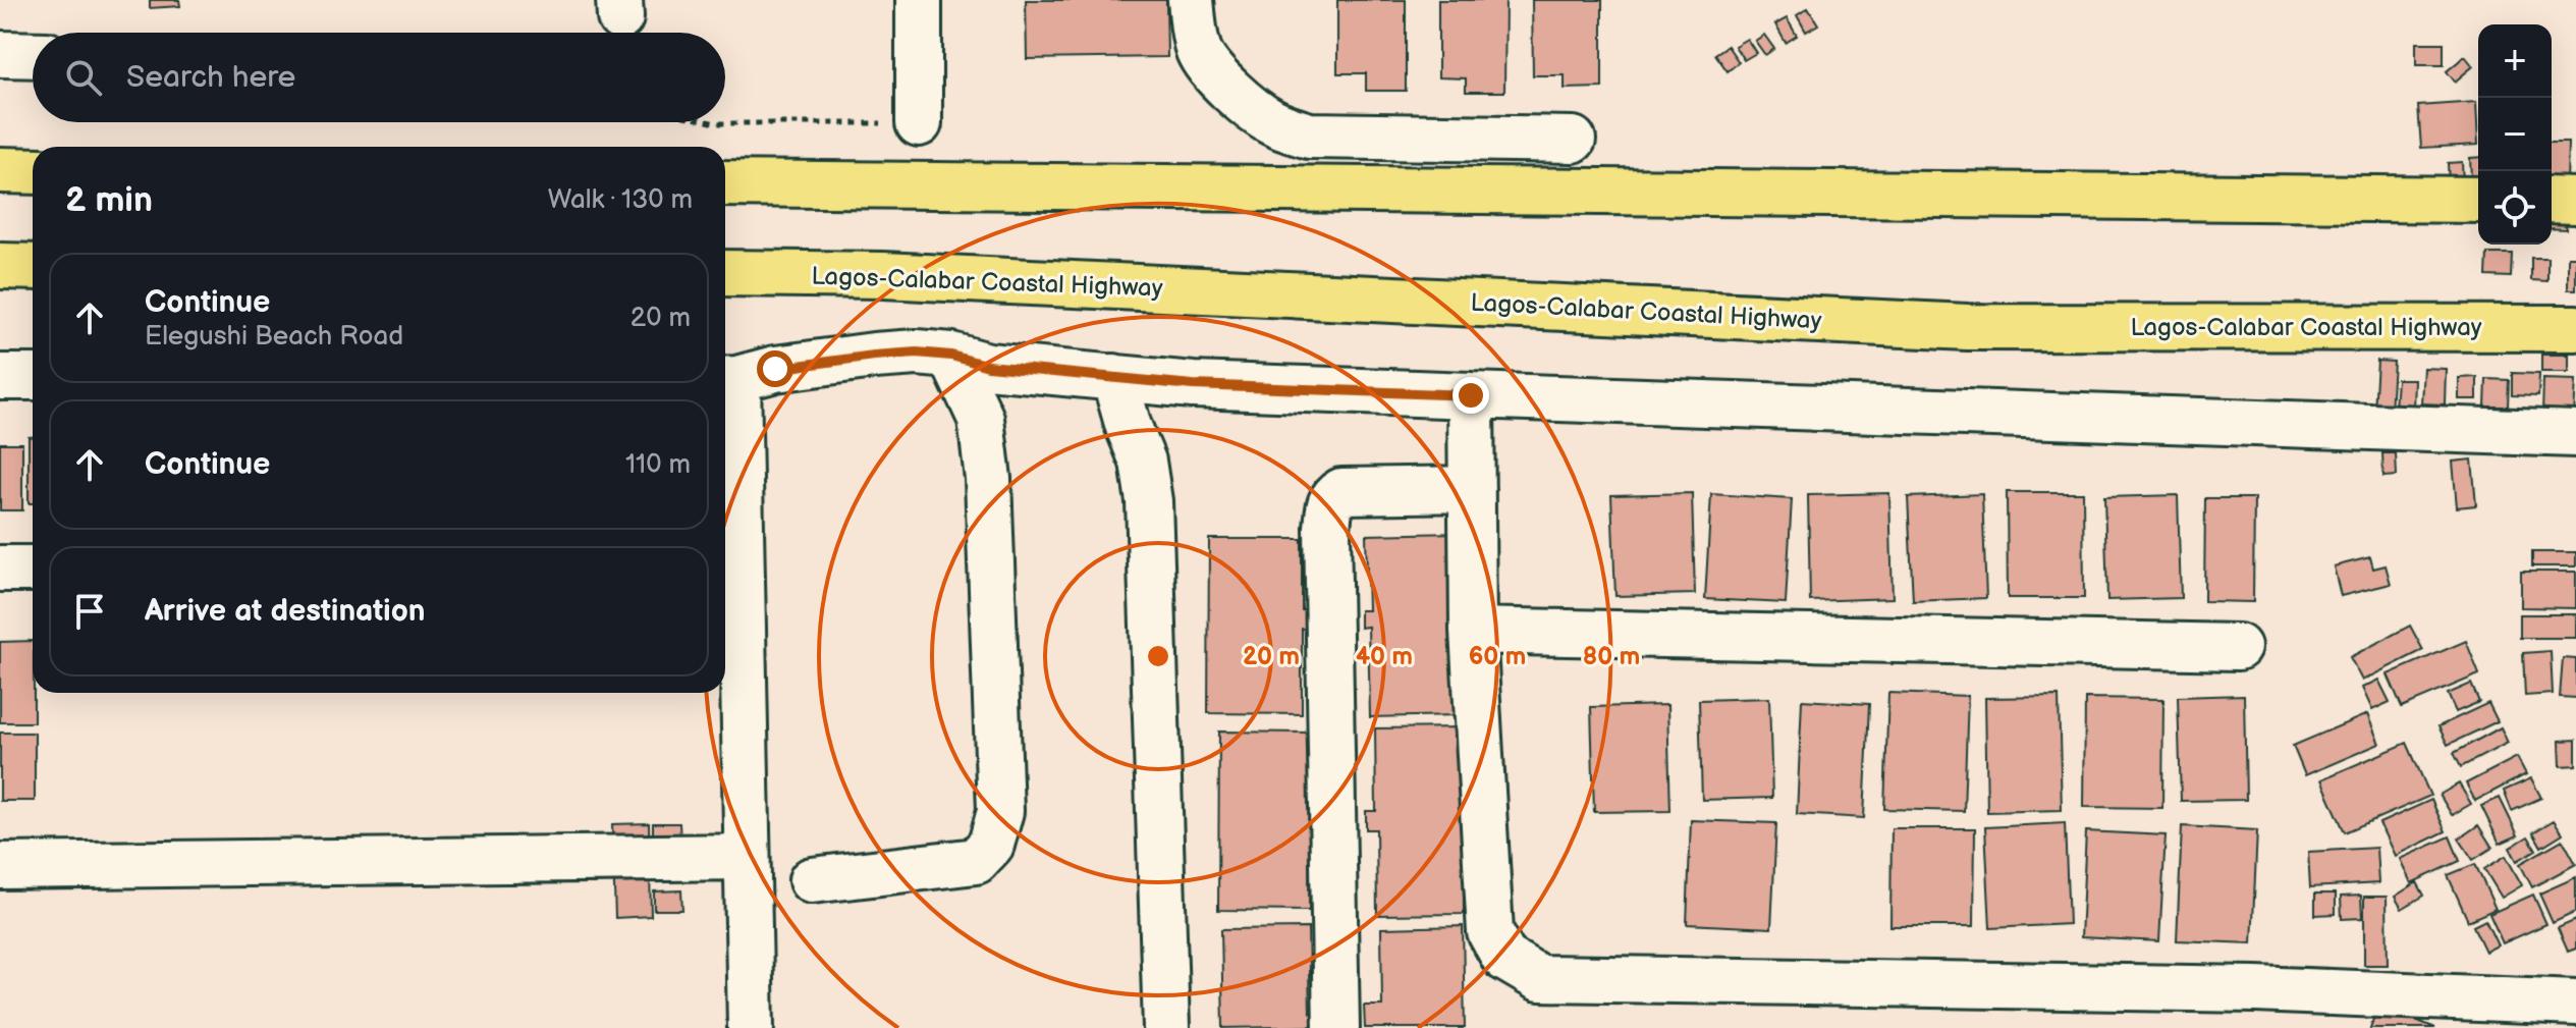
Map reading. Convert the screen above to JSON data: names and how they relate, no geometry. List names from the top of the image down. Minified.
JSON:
{"streets":{"highway":["Lagos-Calabar Coastal Highway"]},"page":{"map_buttons":["+","−"],"search":"Search here","heading":["2 min","Walk · 130 m"],"list":[["Continue","Elegushi Beach Road","20 m"],["Continue","110 m"],"Arrive at destination"]},"rings":["20 m","40 m","60 m","80 m"]}
